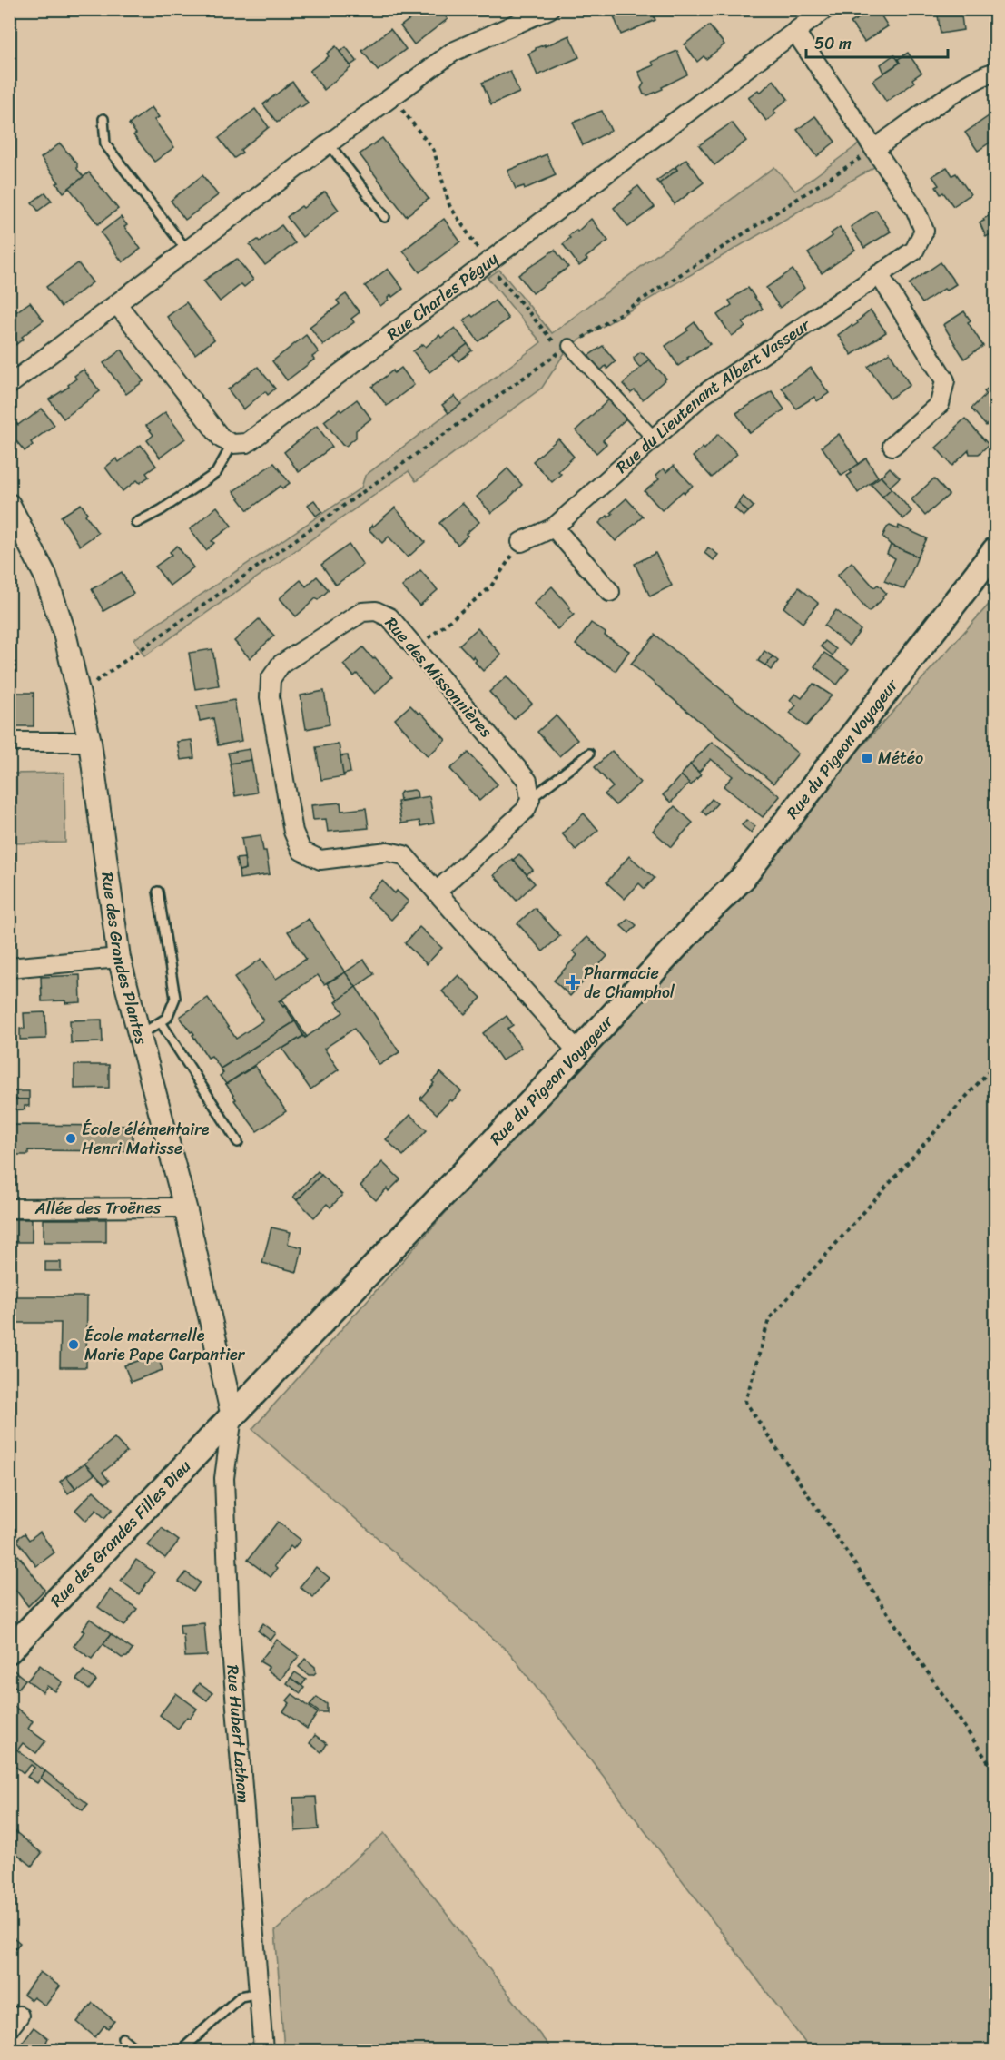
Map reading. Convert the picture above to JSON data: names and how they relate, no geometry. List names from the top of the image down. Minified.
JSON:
{"streets":{"main road":["Rue du Pigeon Voyageur","Rue des Grandes Filles Dieu"],"street":["Rue Charles Péguy","Rue du Lieutenant Albert Vasseur","Rue des Missonnières","Rue des Grandes Plantes","Allée des Troënes","Rue Hubert Latham"]},"crossings":[["Rue des Missonnières","Rue du Pigeon Voyageur"],["Rue du Pigeon Voyageur","Rue des Grandes Plantes"],["Rue du Pigeon Voyageur","Rue des Grandes Filles Dieu"],["Rue du Pigeon Voyageur","Rue Hubert Latham"],["Rue des Grandes Plantes","Allée des Troënes"],["Rue des Grandes Plantes","Rue des Grandes Filles Dieu"],["Rue des Grandes Plantes","Rue Hubert Latham"],["Rue des Grandes Filles Dieu","Rue Hubert Latham"]],"places":{"transit":["Météo"],"health":["Pharmacie de Champhol"],"other":["École élémentaire Henri Matisse","École maternelle Marie Pape Carpantier"]},"scale_bar":"50 m"}
